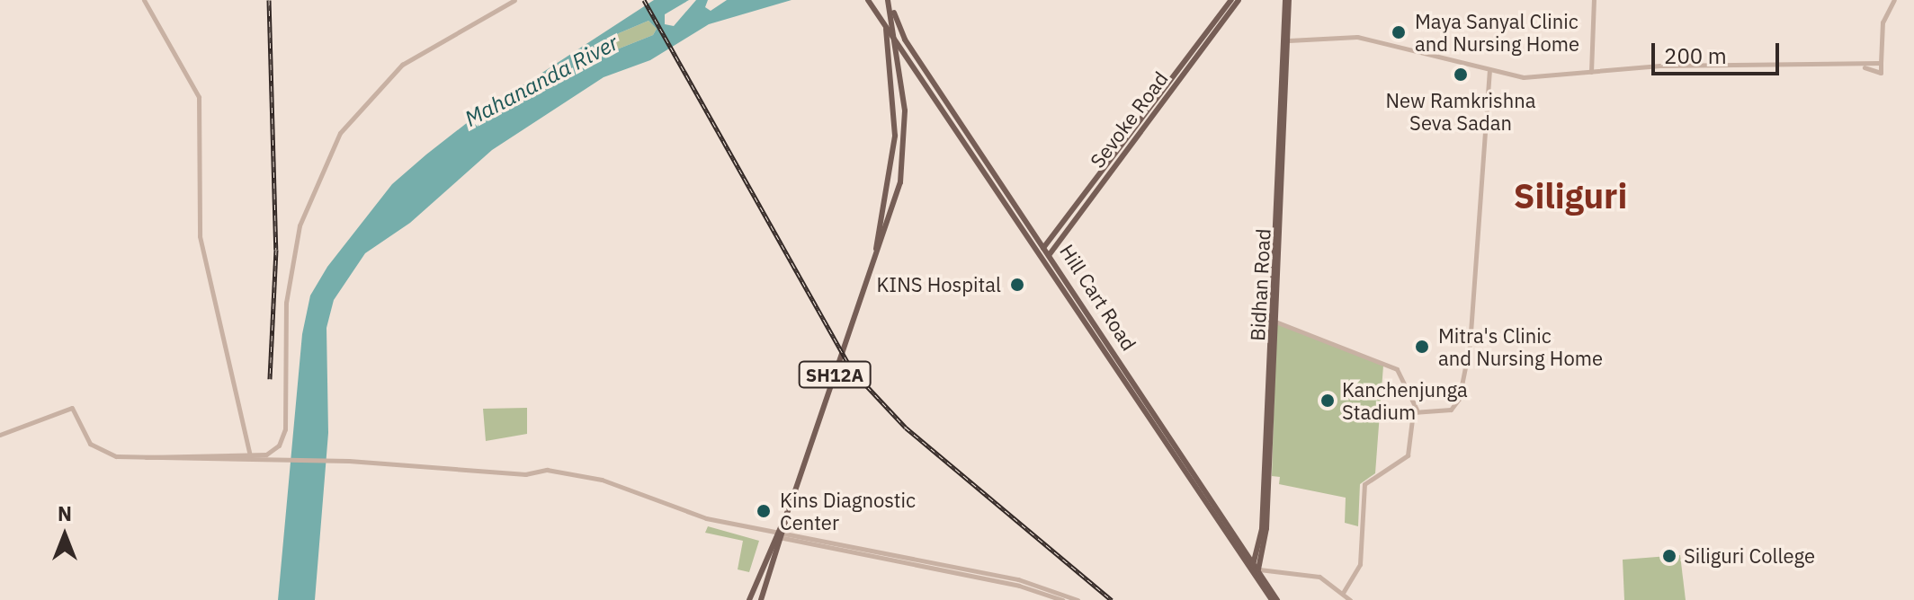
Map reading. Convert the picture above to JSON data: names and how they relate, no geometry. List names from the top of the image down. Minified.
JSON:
{"streets":{"main road":["Sevoke Road","Bidhan Road","Hill Cart Road","SH12A"]},"crossings":[["Sevoke Road","Hill Cart Road"],["Bidhan Road","Hill Cart Road"],["Hill Cart Road","SH12A"]],"districts":["Siliguri"],"water":["Mahananda River"],"places":["Maya Sanyal Clinic and Nursing Home","New Ramkrishna Seva Sadan","KINS Hospital","Mitra's Clinic and Nursing Home","Kanchenjunga Stadium","Kins Diagnostic Center","Siliguri College"],"scale_bar":"200 m","north":"top"}
